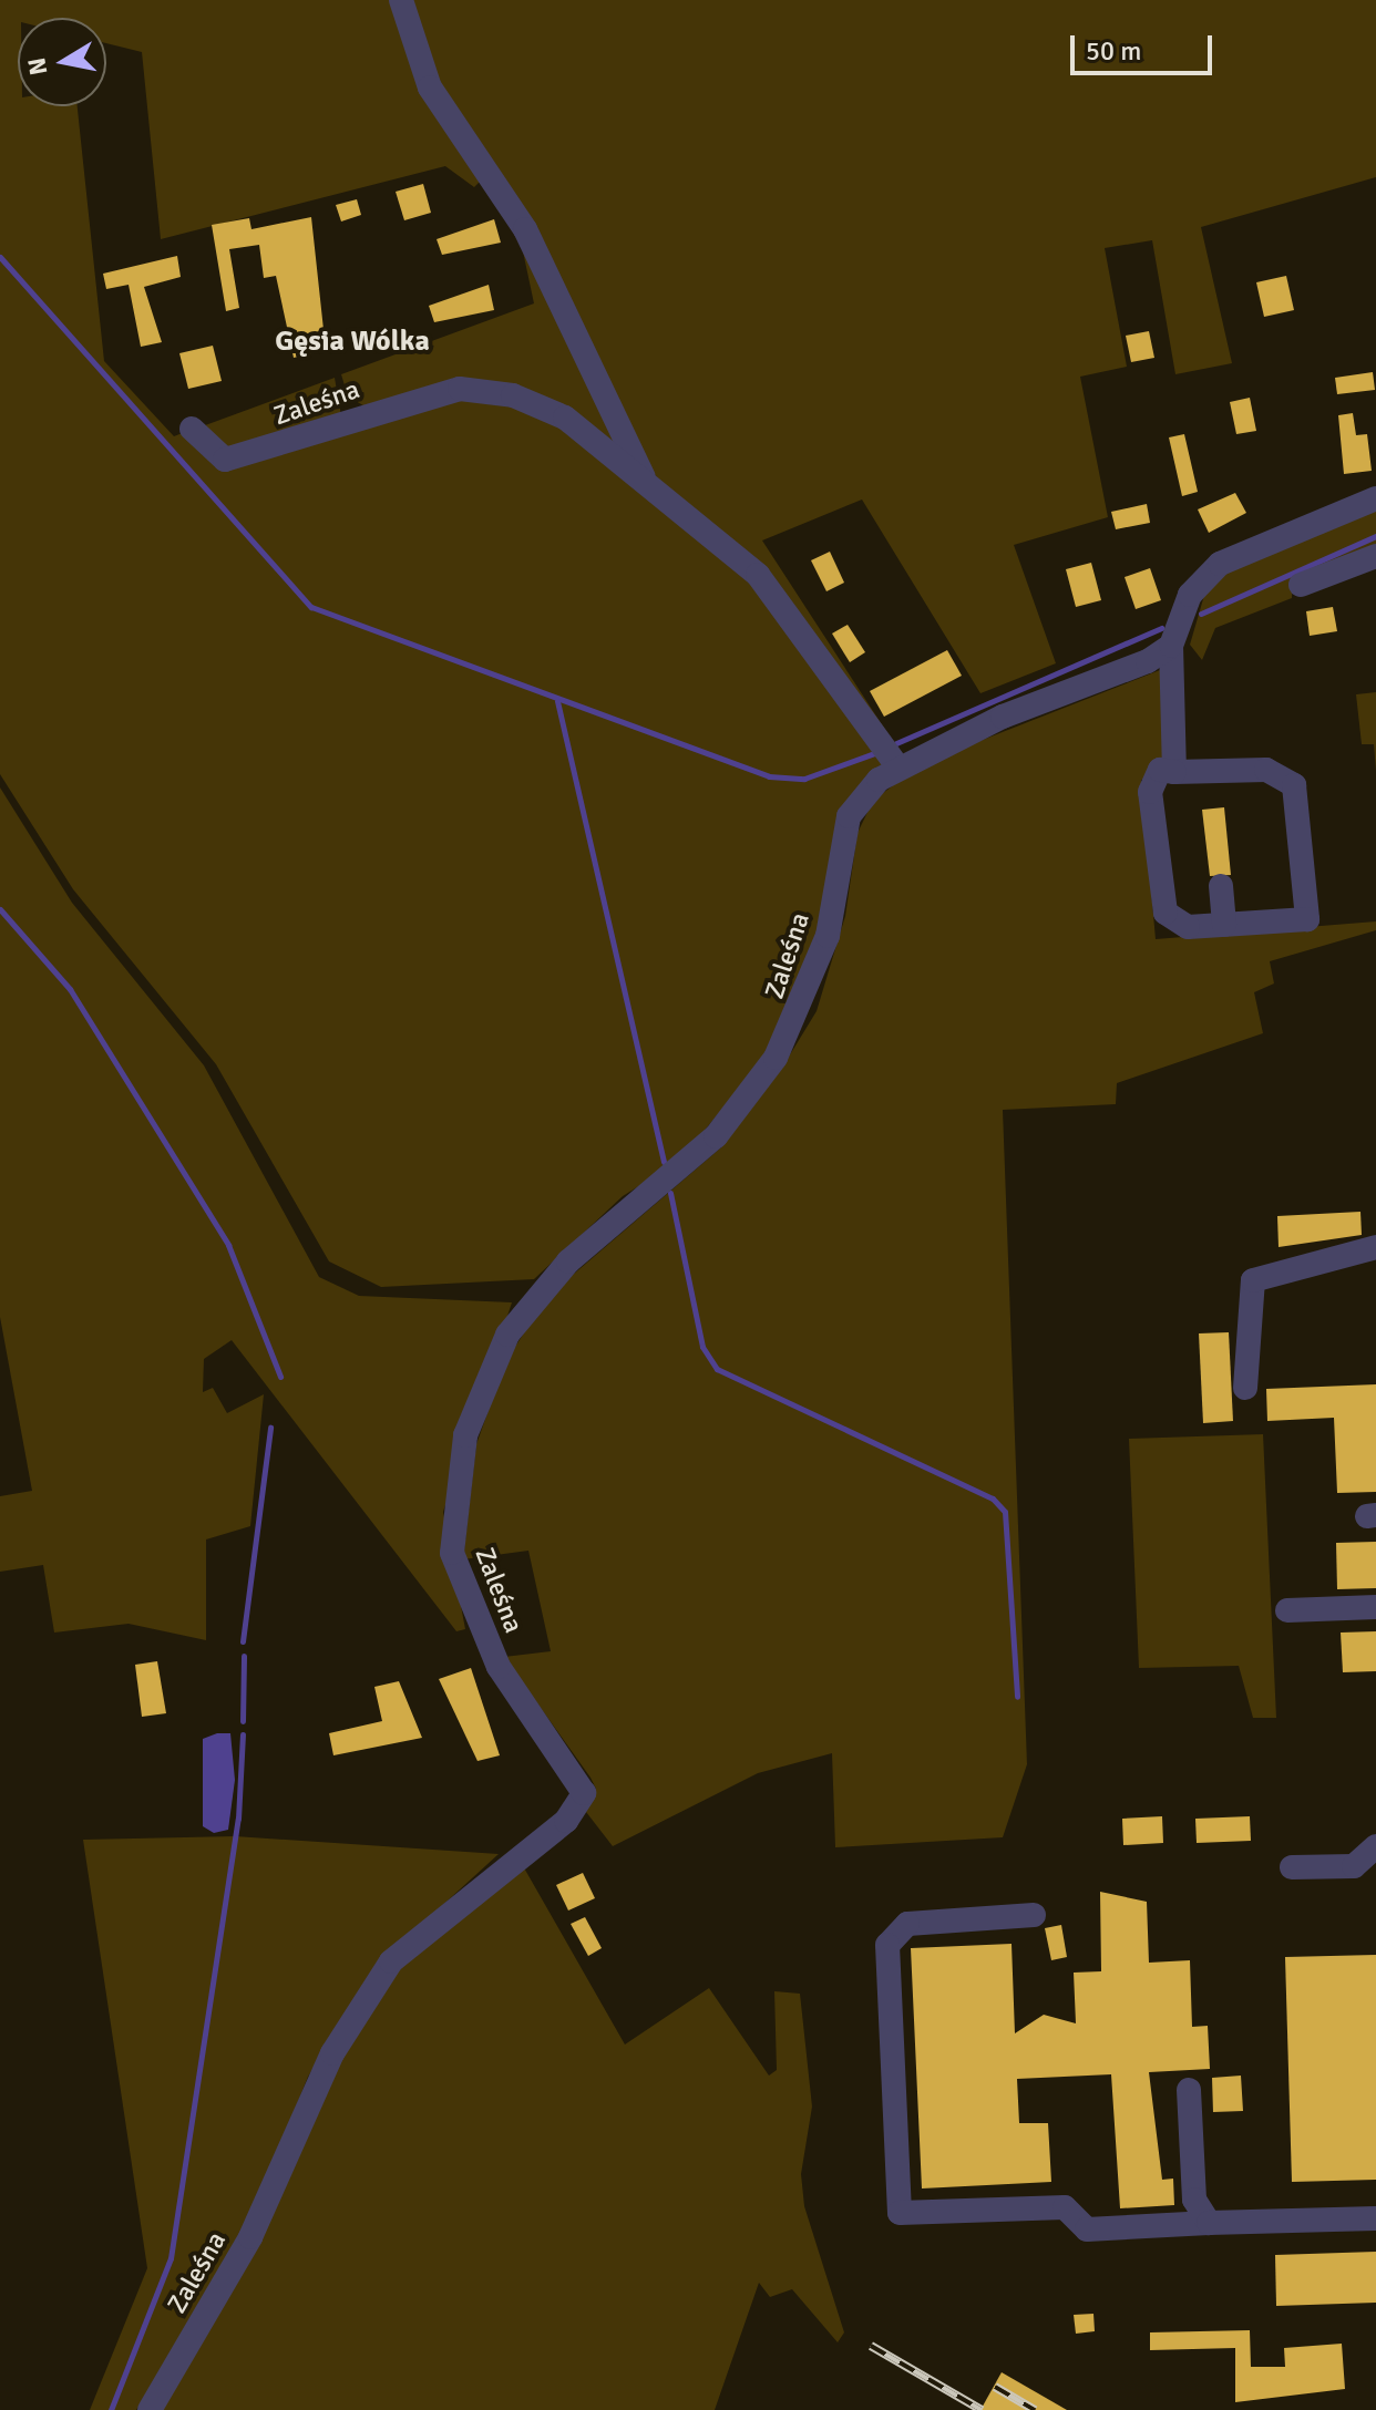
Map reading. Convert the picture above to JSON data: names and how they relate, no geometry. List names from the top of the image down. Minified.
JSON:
{"streets":{"street":["Zaleśna"]},"districts":["Gęsia Wólka"],"scale_bar":"50 m","north":"left"}
